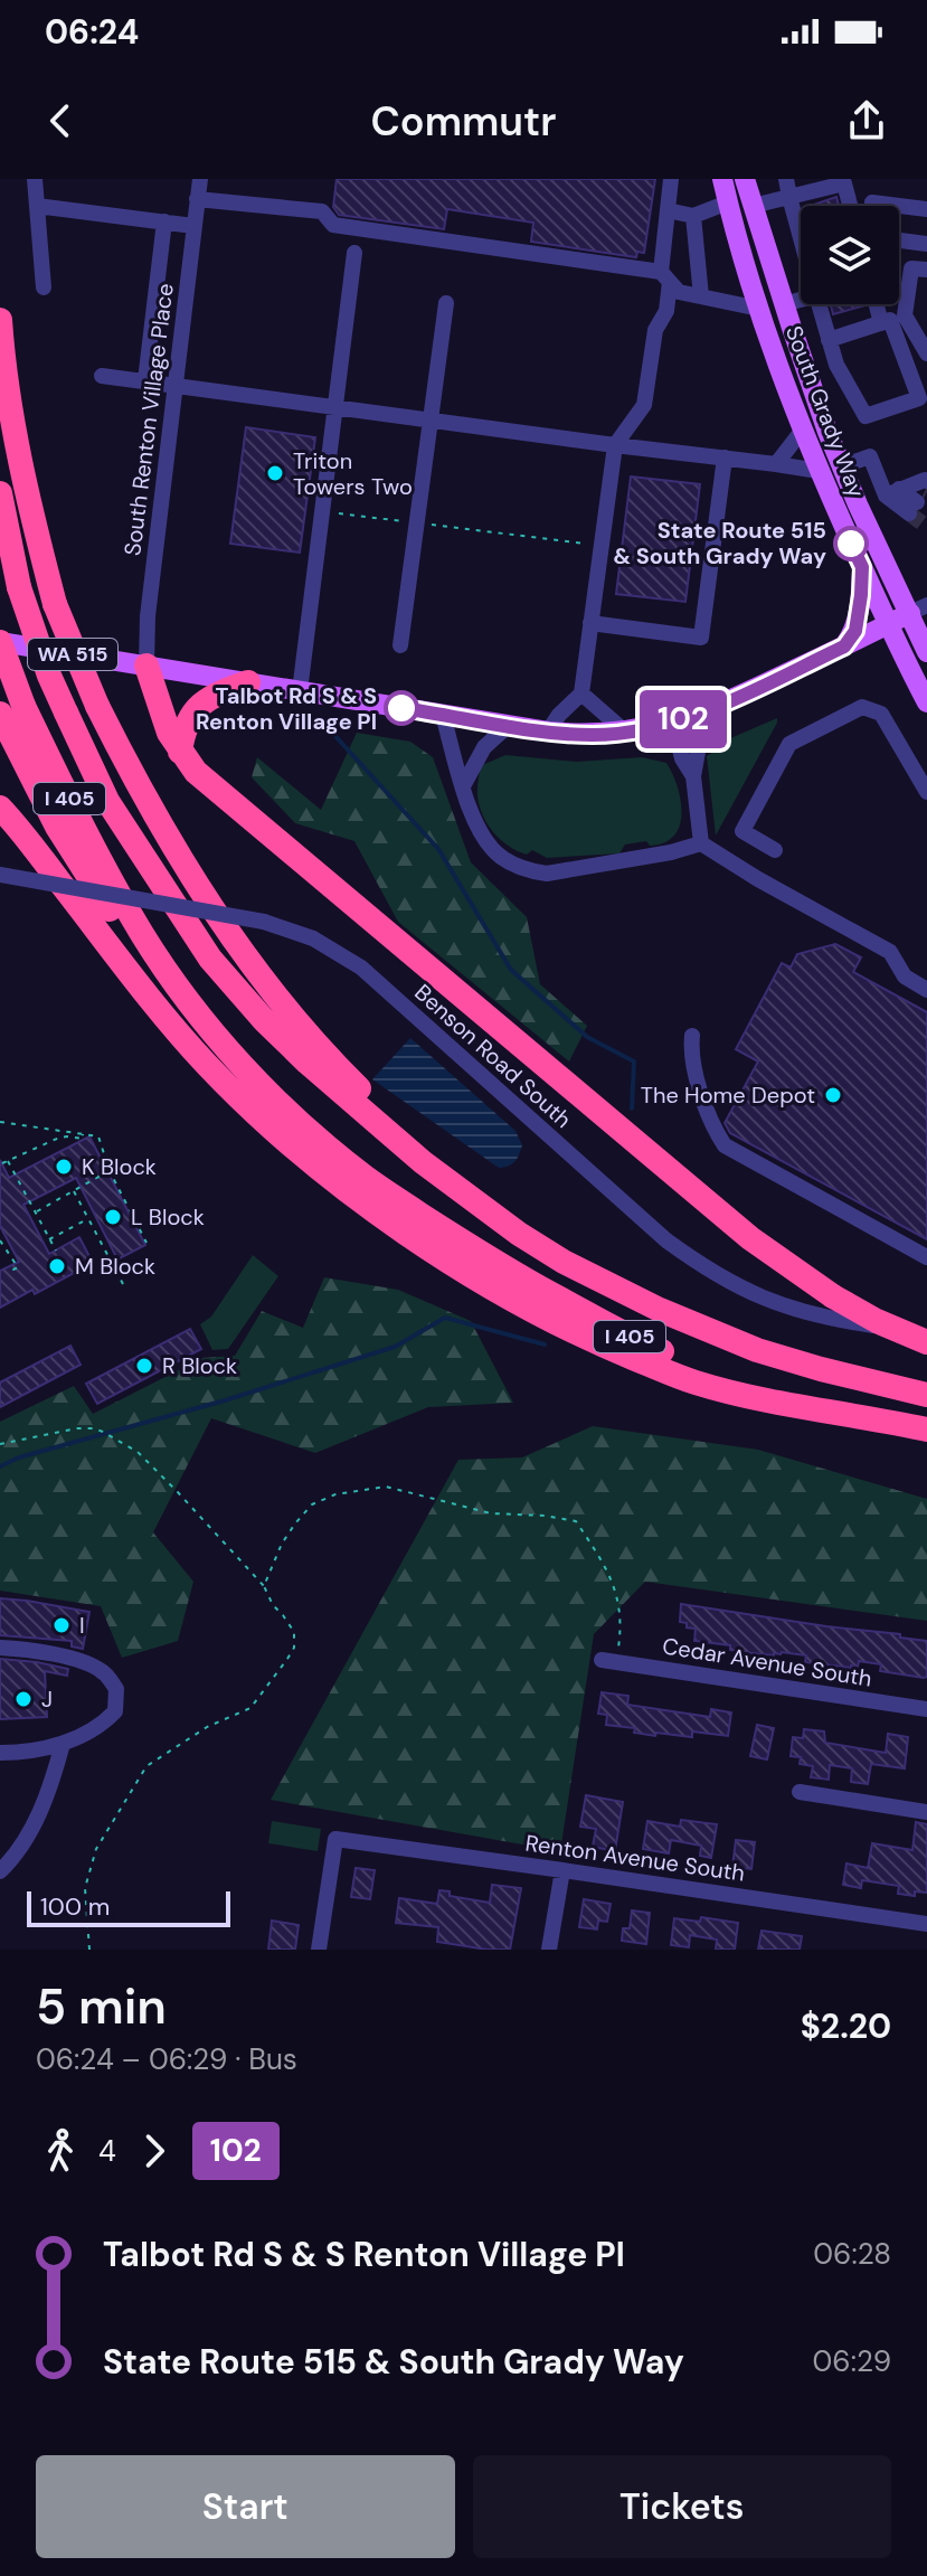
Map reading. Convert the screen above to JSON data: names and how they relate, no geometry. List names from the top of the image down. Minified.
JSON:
{"streets":{"highway":["I 405"],"main road":["South Grady Way","WA 515"],"street":["South Renton Village Place","Benson Road South","Cedar Avenue South","Renton Avenue South"]},"crossings":[["South Grady Way","WA 515"],["South Renton Village Place","WA 515"],["WA 515","I 405"]],"places":["Triton Towers Two","State Route 515 & South Grady Way","Talbot Rd S & S Renton Village Pl","The Home Depot","K Block","L Block","M Block","R Block","I","J"],"lines":["bus line 102"],"scale_bar":"100 m","page":{"status":"06:24","header":"Commutr","on_map":"102","scale":"100 m","heading":["5 min","06:24 – 06:29 · Bus","$2.20"],"legs":["4","102"],"list":[{"name":"Talbot Rd S & S Renton Village Pl","value":"06:28"},{"name":"State Route 515 & South Grady Way","value":"06:29"}],"buttons":["Start","Tickets"]}}
